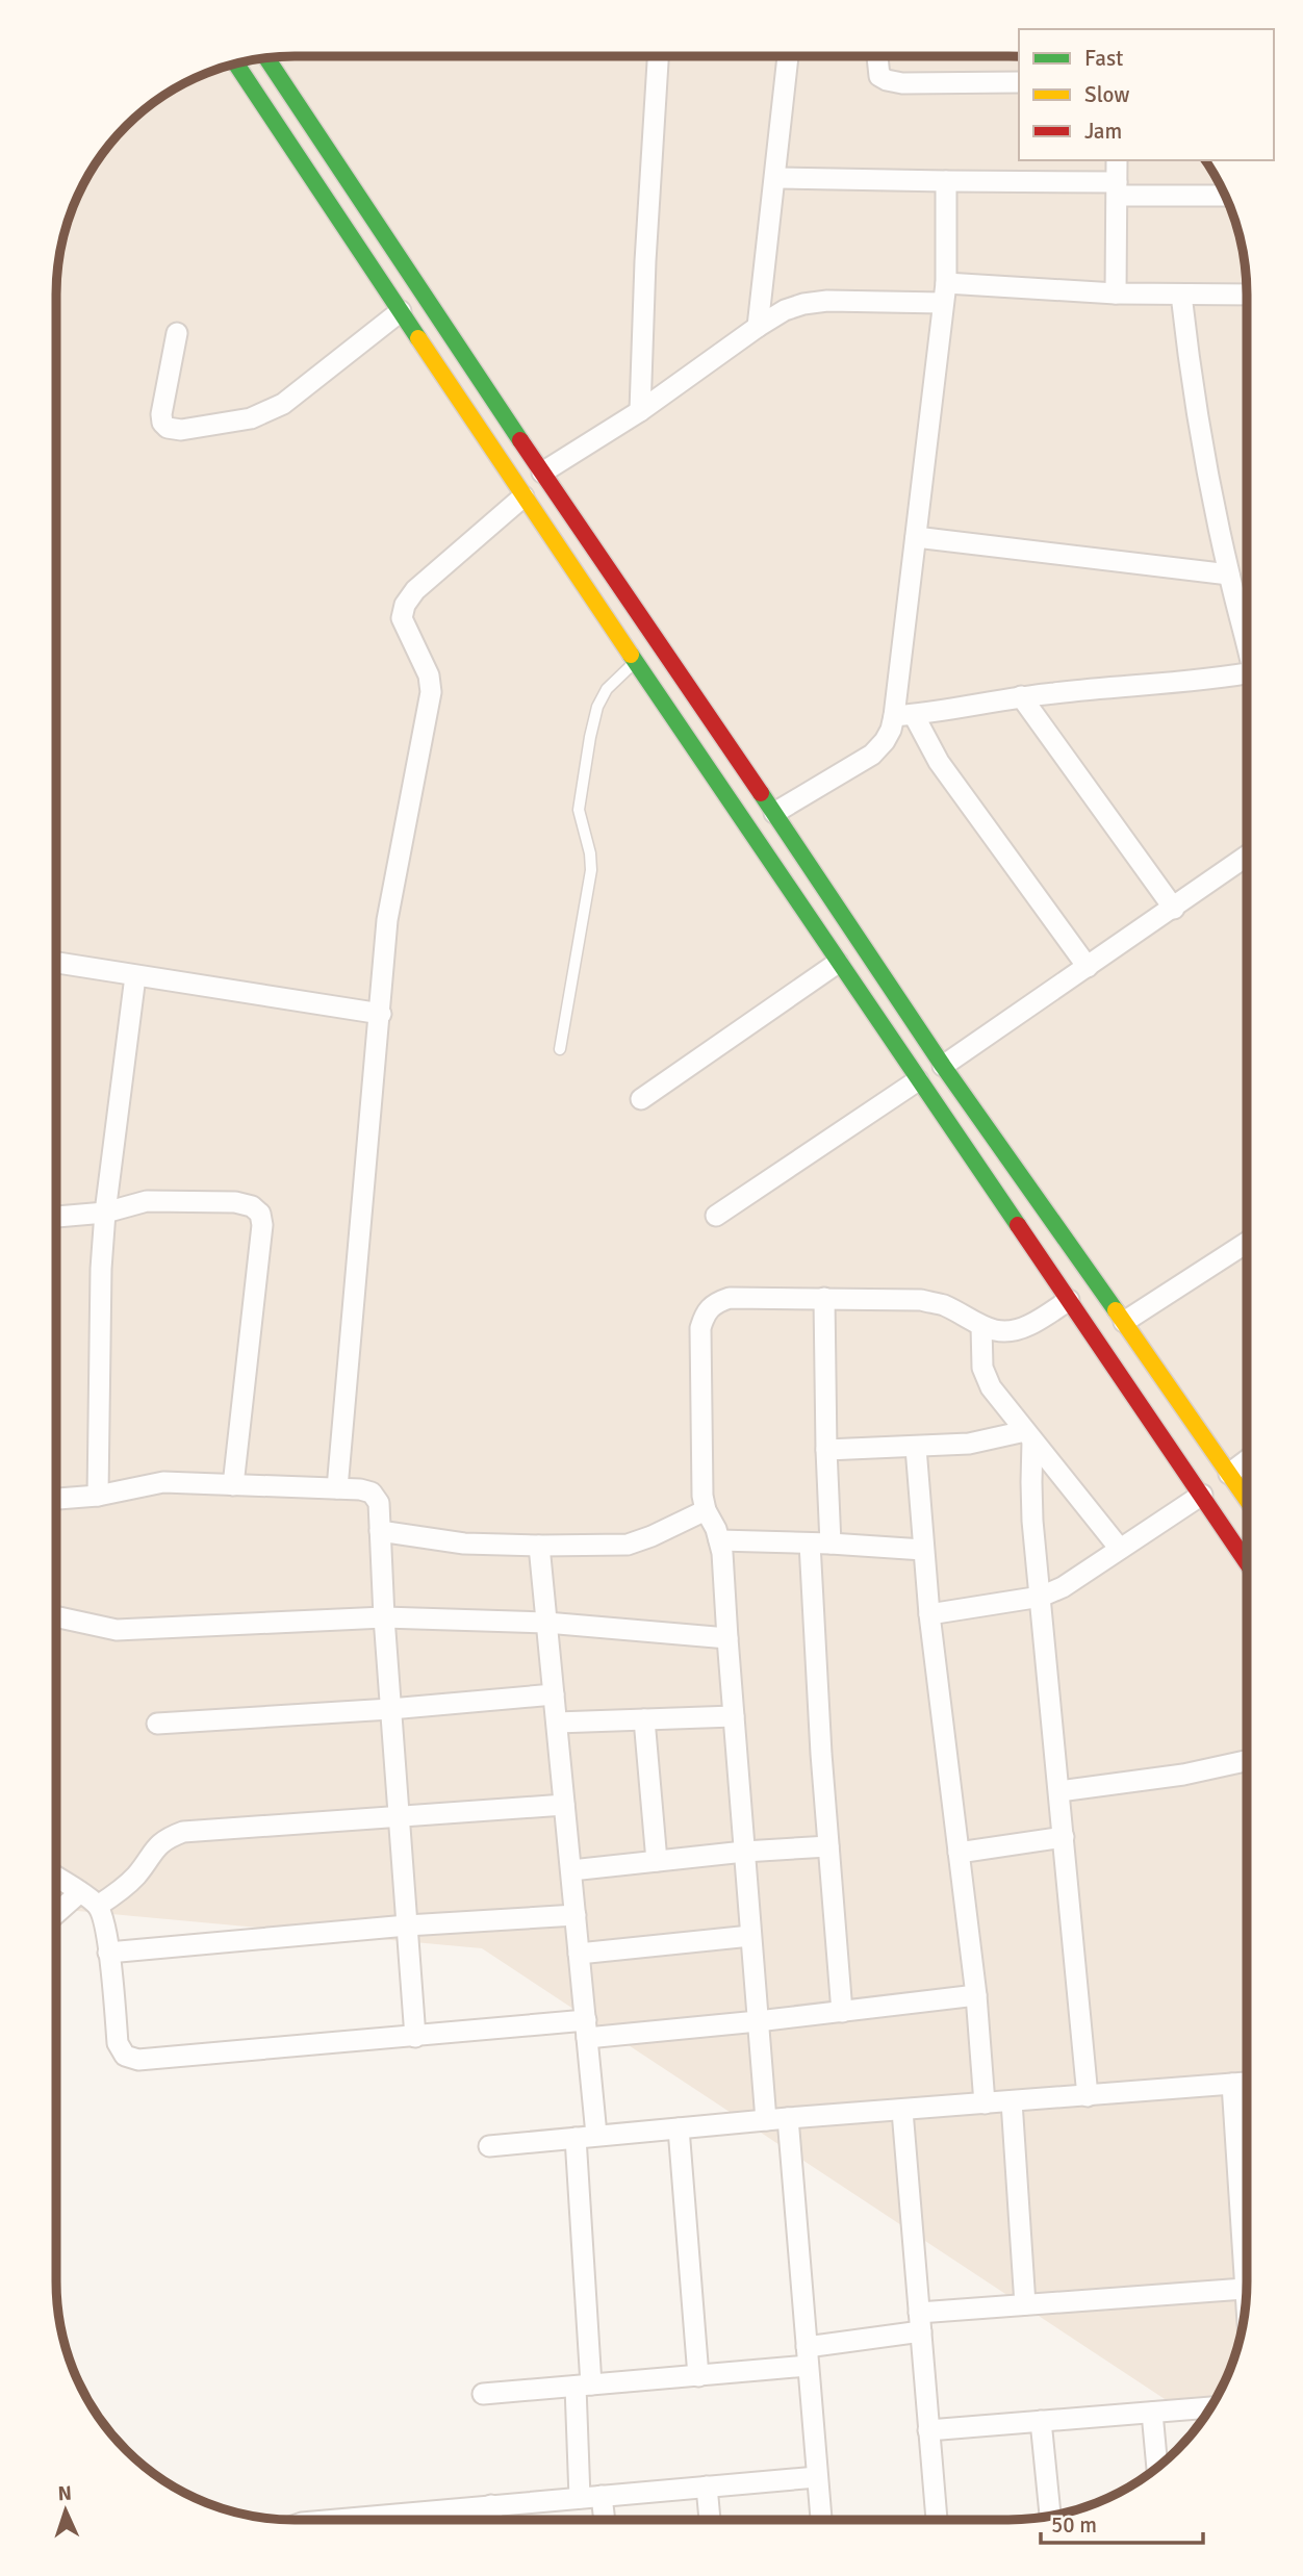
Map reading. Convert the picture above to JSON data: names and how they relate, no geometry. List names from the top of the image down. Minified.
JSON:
{"legend":["Fast","Slow","Jam"],"scale_bar":"50 m","north":"top"}
